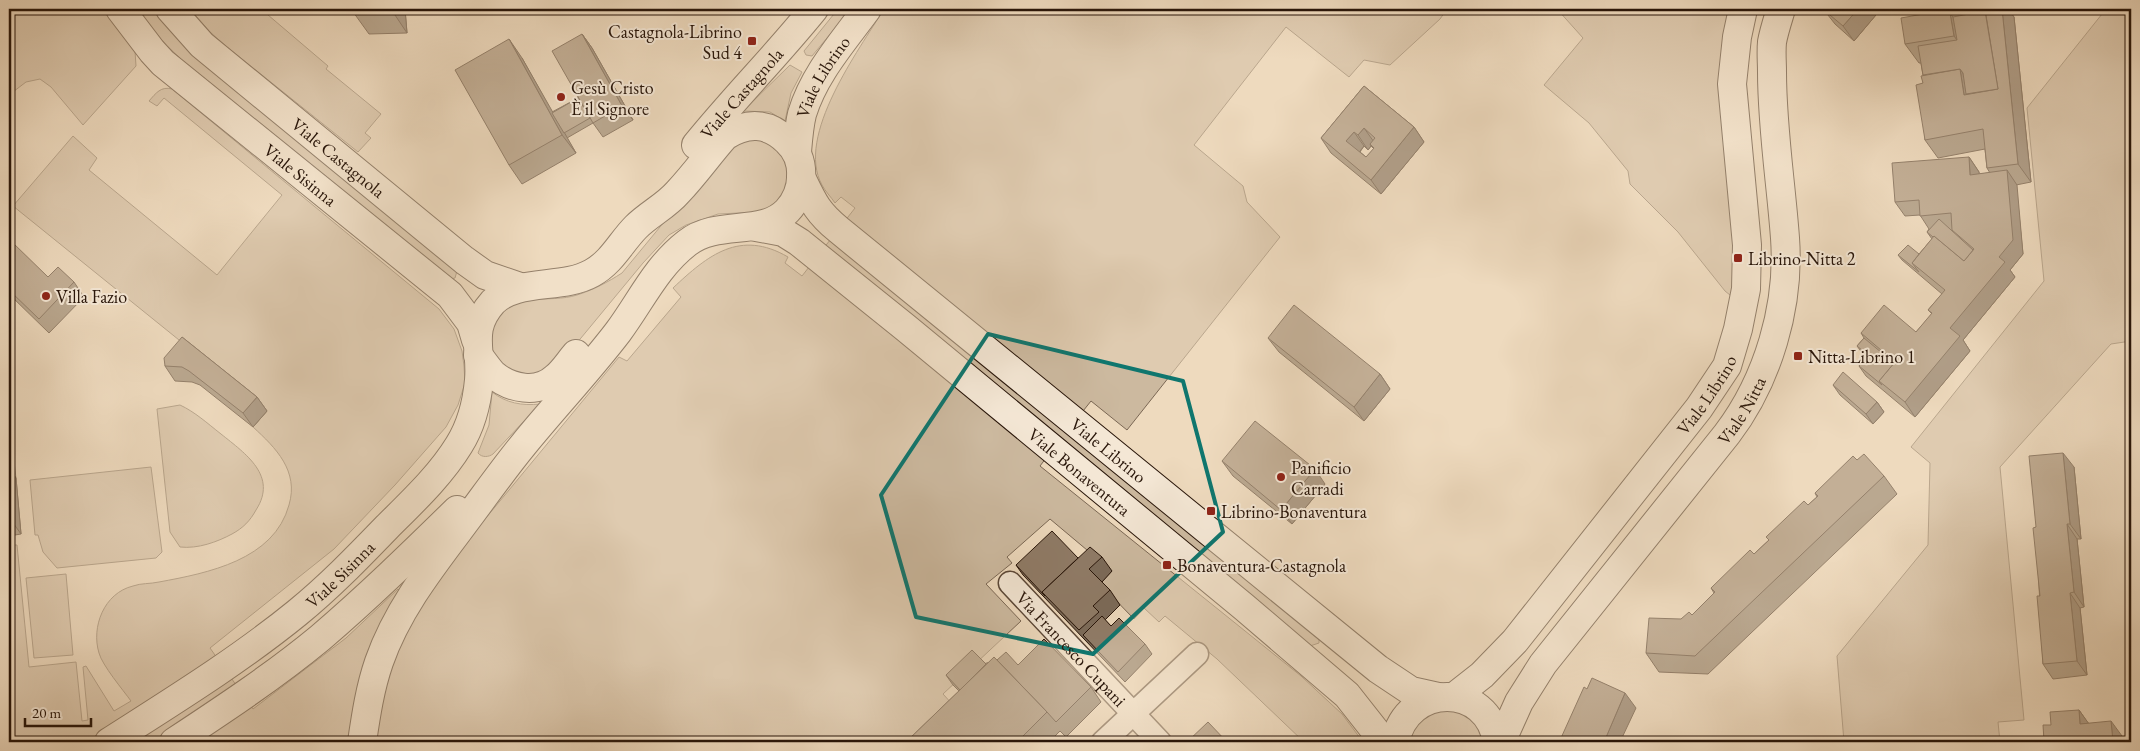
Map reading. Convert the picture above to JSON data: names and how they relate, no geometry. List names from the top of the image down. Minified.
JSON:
{"streets":{"main road":["Viale Librino","Viale Castagnola","Viale Sisinna","Viale Nitta","Viale Bonaventura"],"street":["Via Francesco Cupani"]},"places":{"transit":["Castagnola-Librino Sud 4","Librino-Nitta 2","Nitta-Librino 1","Librino-Bonaventura","Bonaventura-Castagnola"],"other":["Gesù Cristo È il Signore","Villa Fazio","Panificio Carradi"]},"scale_bar":"20 m"}
